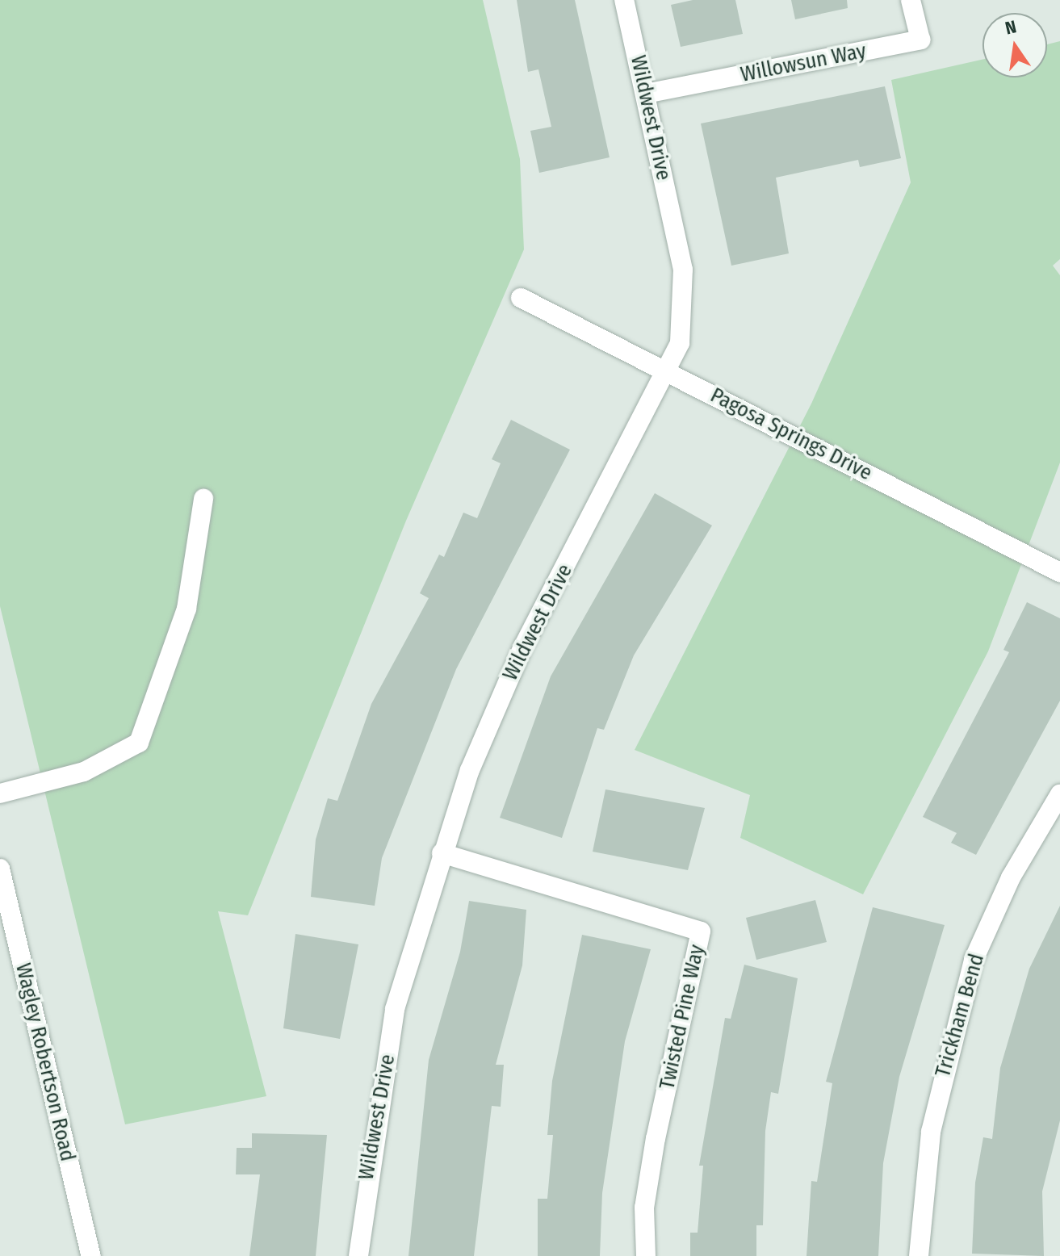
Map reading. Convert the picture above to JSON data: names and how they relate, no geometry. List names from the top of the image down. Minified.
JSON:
{"streets":{"street":["Willowsun Way","Wildwest Drive","Pagosa Springs Drive","Trickham Bend","Twisted Pine Way","Wagley Robertson Road"]},"crossings":[["Willowsun Way","Wildwest Drive"],["Wildwest Drive","Pagosa Springs Drive"],["Wildwest Drive","Twisted Pine Way"]],"north":"top"}
